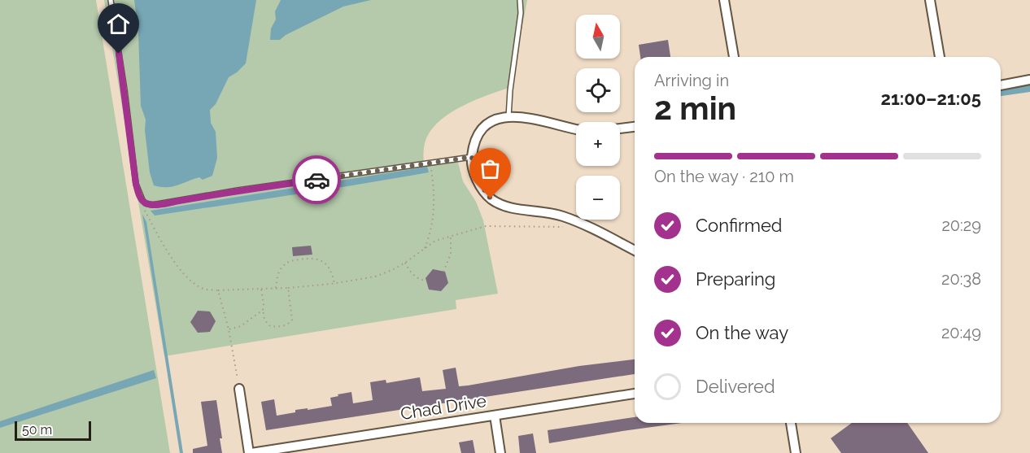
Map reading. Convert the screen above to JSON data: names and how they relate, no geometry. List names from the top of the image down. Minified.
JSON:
{"streets":{"street":["Chad Drive"]},"scale_bar":"50 m","north":"top","page":{"map_buttons":["+","−"],"heading":["2 min","Arriving in","21:00–21:05"],"bar":"On the way · 210 m","list":[["Confirmed","20:29"],["Preparing","20:38"],["On the way","20:49"],"Delivered"],"scale":"50 m"}}
